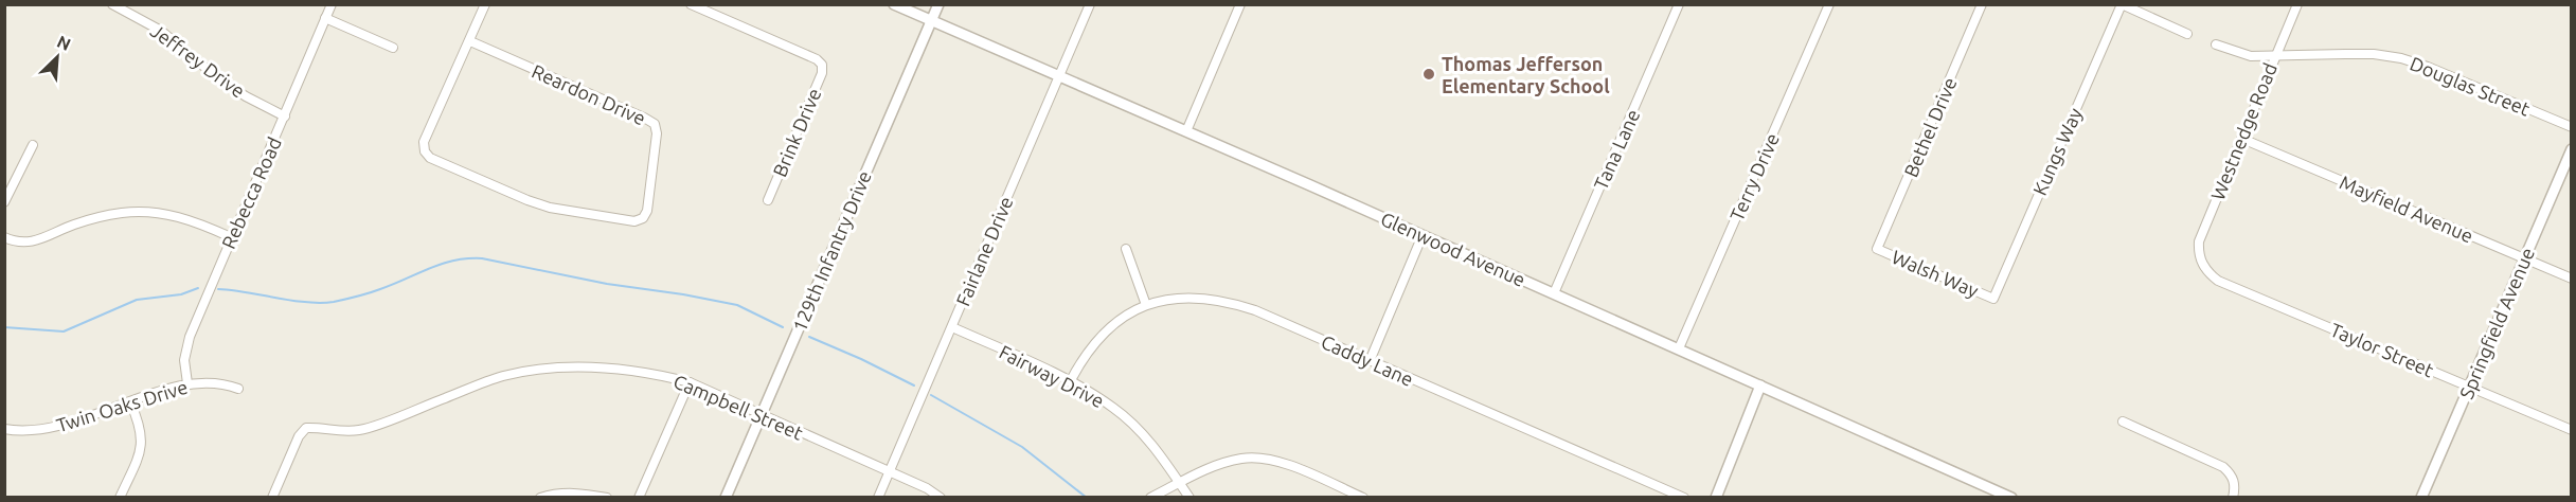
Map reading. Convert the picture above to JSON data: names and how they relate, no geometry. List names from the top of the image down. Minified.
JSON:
{"streets":{"street":["Jeffrey Drive","Douglas Street","Reardon Drive","Bethel Drive","Westnedge Road","Brink Drive","Tana Lane","Kungs Way","Terry Drive","Rebecca Road","Mayfield Avenue","Glenwood Avenue","129th Infantry Drive","Fairlane Drive","Walsh Way","Springfield Avenue","Taylor Street","Caddy Lane","Fairway Drive","Twin Oaks Drive","Campbell Street"]},"crossings":[["Jeffrey Drive","Rebecca Road"],["Douglas Street","Westnedge Road"],["Bethel Drive","Walsh Way"],["Westnedge Road","Mayfield Avenue"],["Westnedge Road","Taylor Street"],["Tana Lane","Glenwood Avenue"],["Kungs Way","Walsh Way"],["Terry Drive","Glenwood Avenue"],["Rebecca Road","Twin Oaks Drive"],["Mayfield Avenue","Springfield Avenue"],["Glenwood Avenue","129th Infantry Drive"],["Glenwood Avenue","Fairlane Drive"],["129th Infantry Drive","Campbell Street"],["Fairlane Drive","Fairway Drive"],["Fairlane Drive","Campbell Street"],["Springfield Avenue","Taylor Street"],["Caddy Lane","Fairway Drive"]],"places":["Thomas Jefferson Elementary School"],"north":"top right"}
